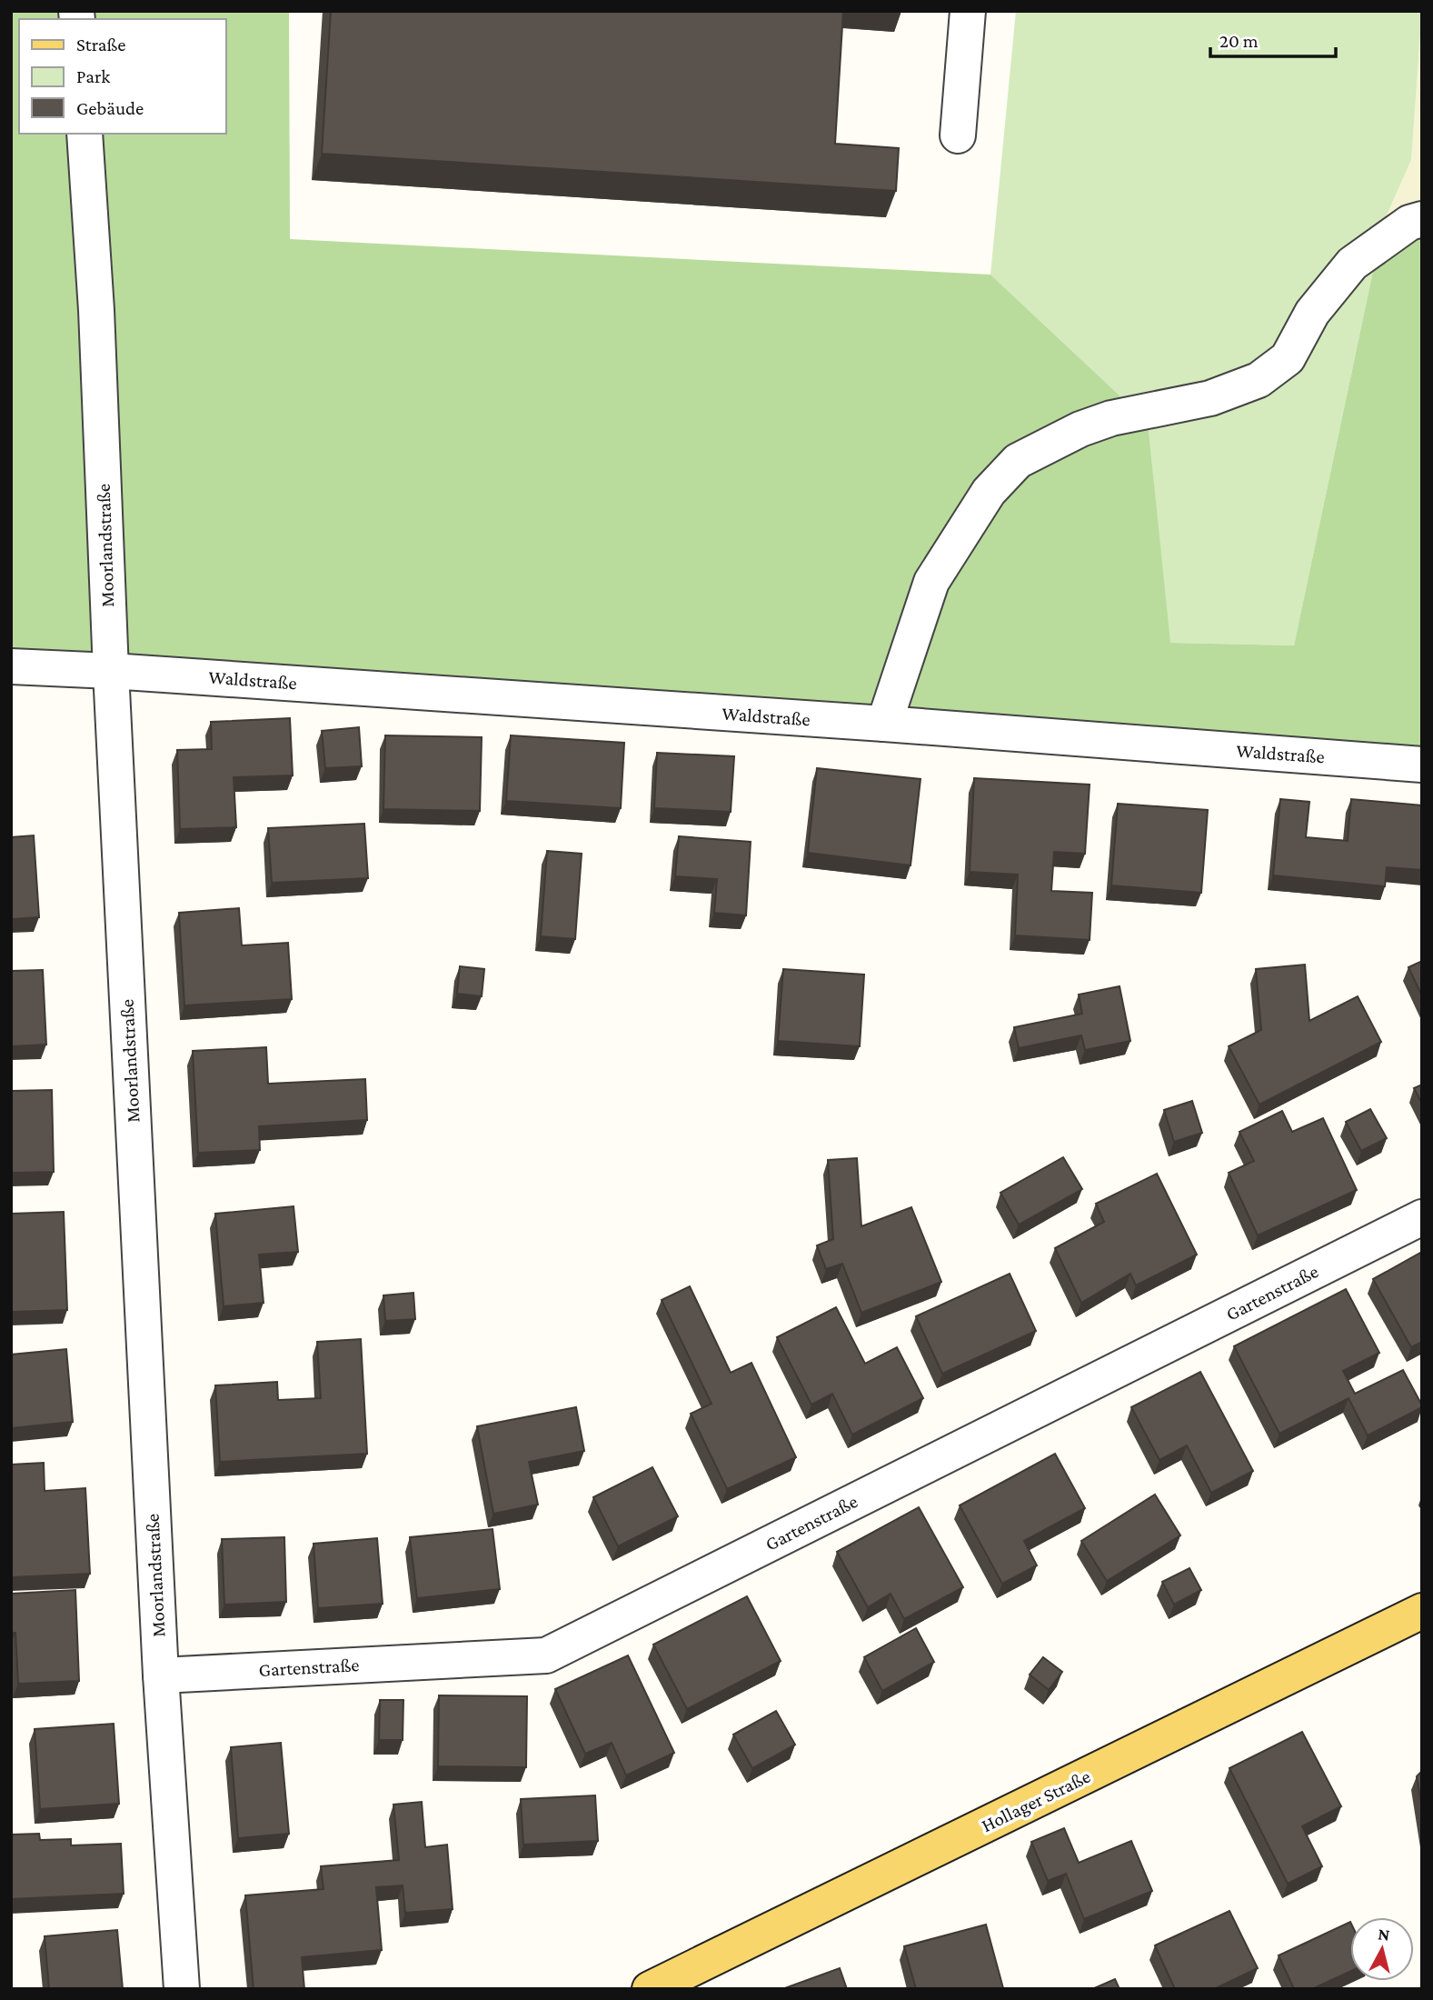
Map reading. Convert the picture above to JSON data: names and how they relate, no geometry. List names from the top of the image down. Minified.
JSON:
{"streets":{"main road":["Hollager Straße"],"street":["Moorlandstraße","Waldstraße","Gartenstraße"]},"crossings":[["Moorlandstraße","Waldstraße"],["Moorlandstraße","Gartenstraße"]],"legend":["Straße","Park","Gebäude"],"scale_bar":"20 m","north":"top"}
